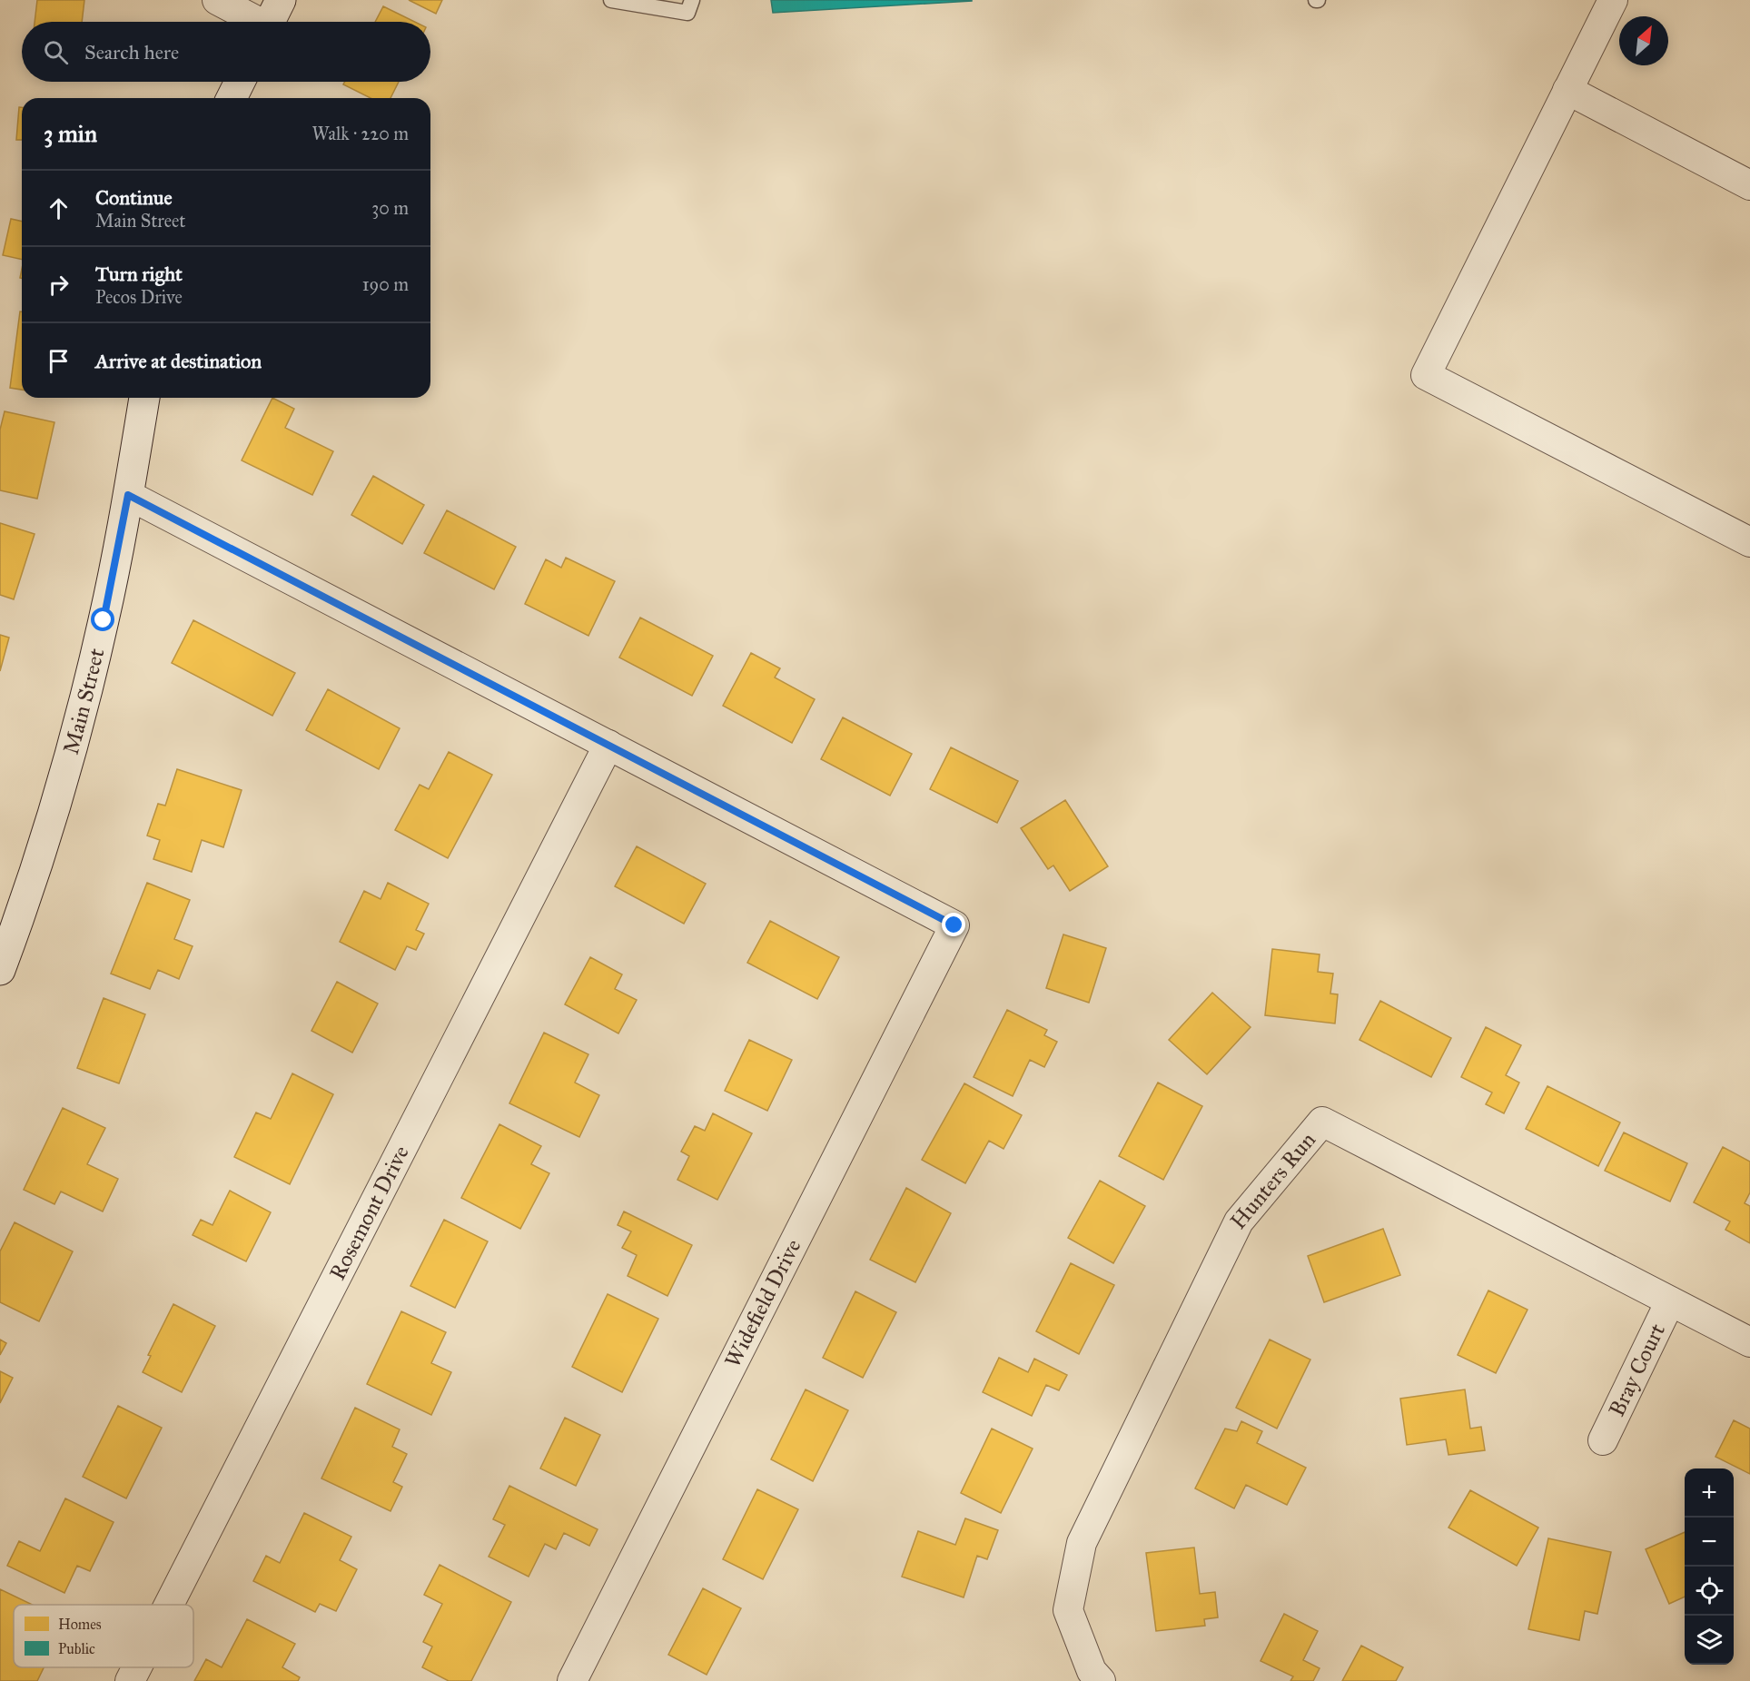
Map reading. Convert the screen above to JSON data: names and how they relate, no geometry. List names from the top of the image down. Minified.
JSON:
{"streets":{"main road":["Main Street"],"street":["Hunters Run","Rosemont Drive","Widefield Drive","Bray Court"]},"crossings":[["Hunters Run","Bray Court"],["Rosemont Drive","Widefield Drive"]],"legend":["Homes","Public"],"north":"top right","page":{"search":"Search here","heading":["3 min","Walk · 220 m"],"list":[["Continue","Main Street","30 m"],["Turn right","Pecos Drive","190 m"],"Arrive at destination"],"map_buttons":["+","−"]}}
